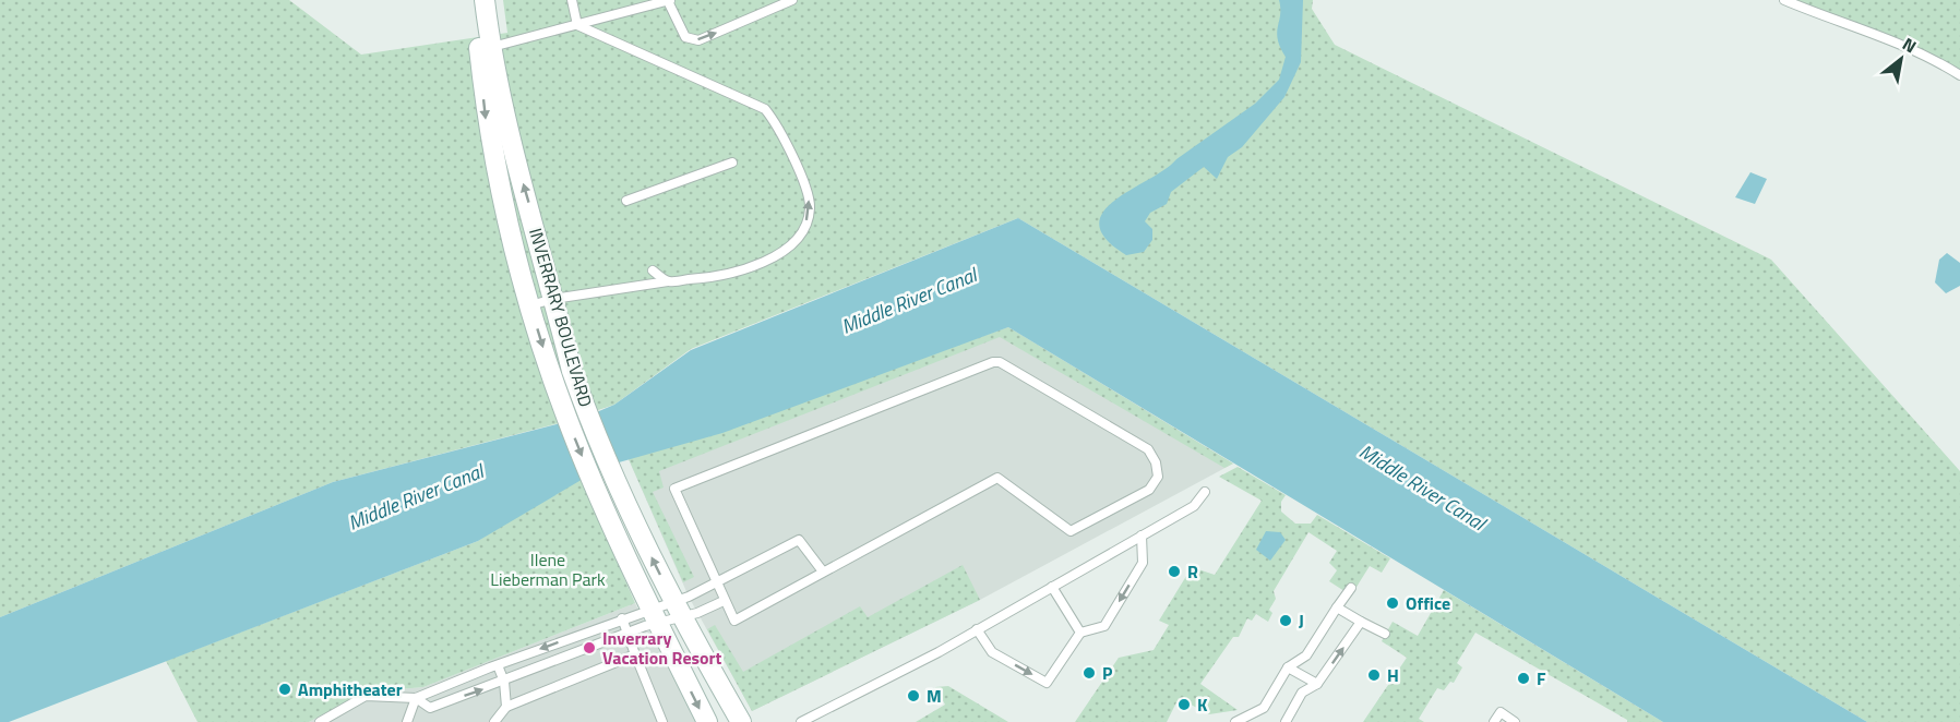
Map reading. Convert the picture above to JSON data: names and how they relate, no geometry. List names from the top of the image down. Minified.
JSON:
{"streets":{"street":["INVERRARY BOULEVARD"]},"water":["Middle River Canal"],"parks":["Ilene Lieberman Park"],"places":["R","Office","J","Inverrary Vacation Resort","P","H","F","Amphitheater","M","K"],"north":"top right"}
